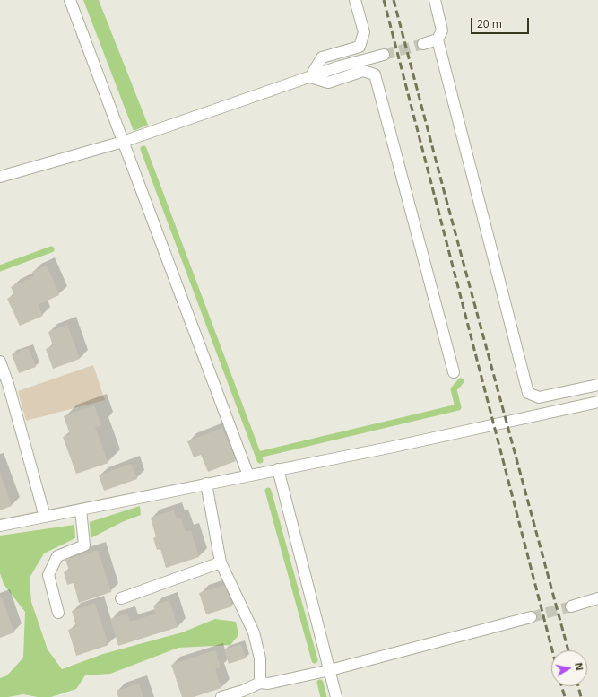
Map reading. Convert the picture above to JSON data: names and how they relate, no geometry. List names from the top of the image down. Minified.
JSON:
{"scale_bar":"20 m","north":"right"}
